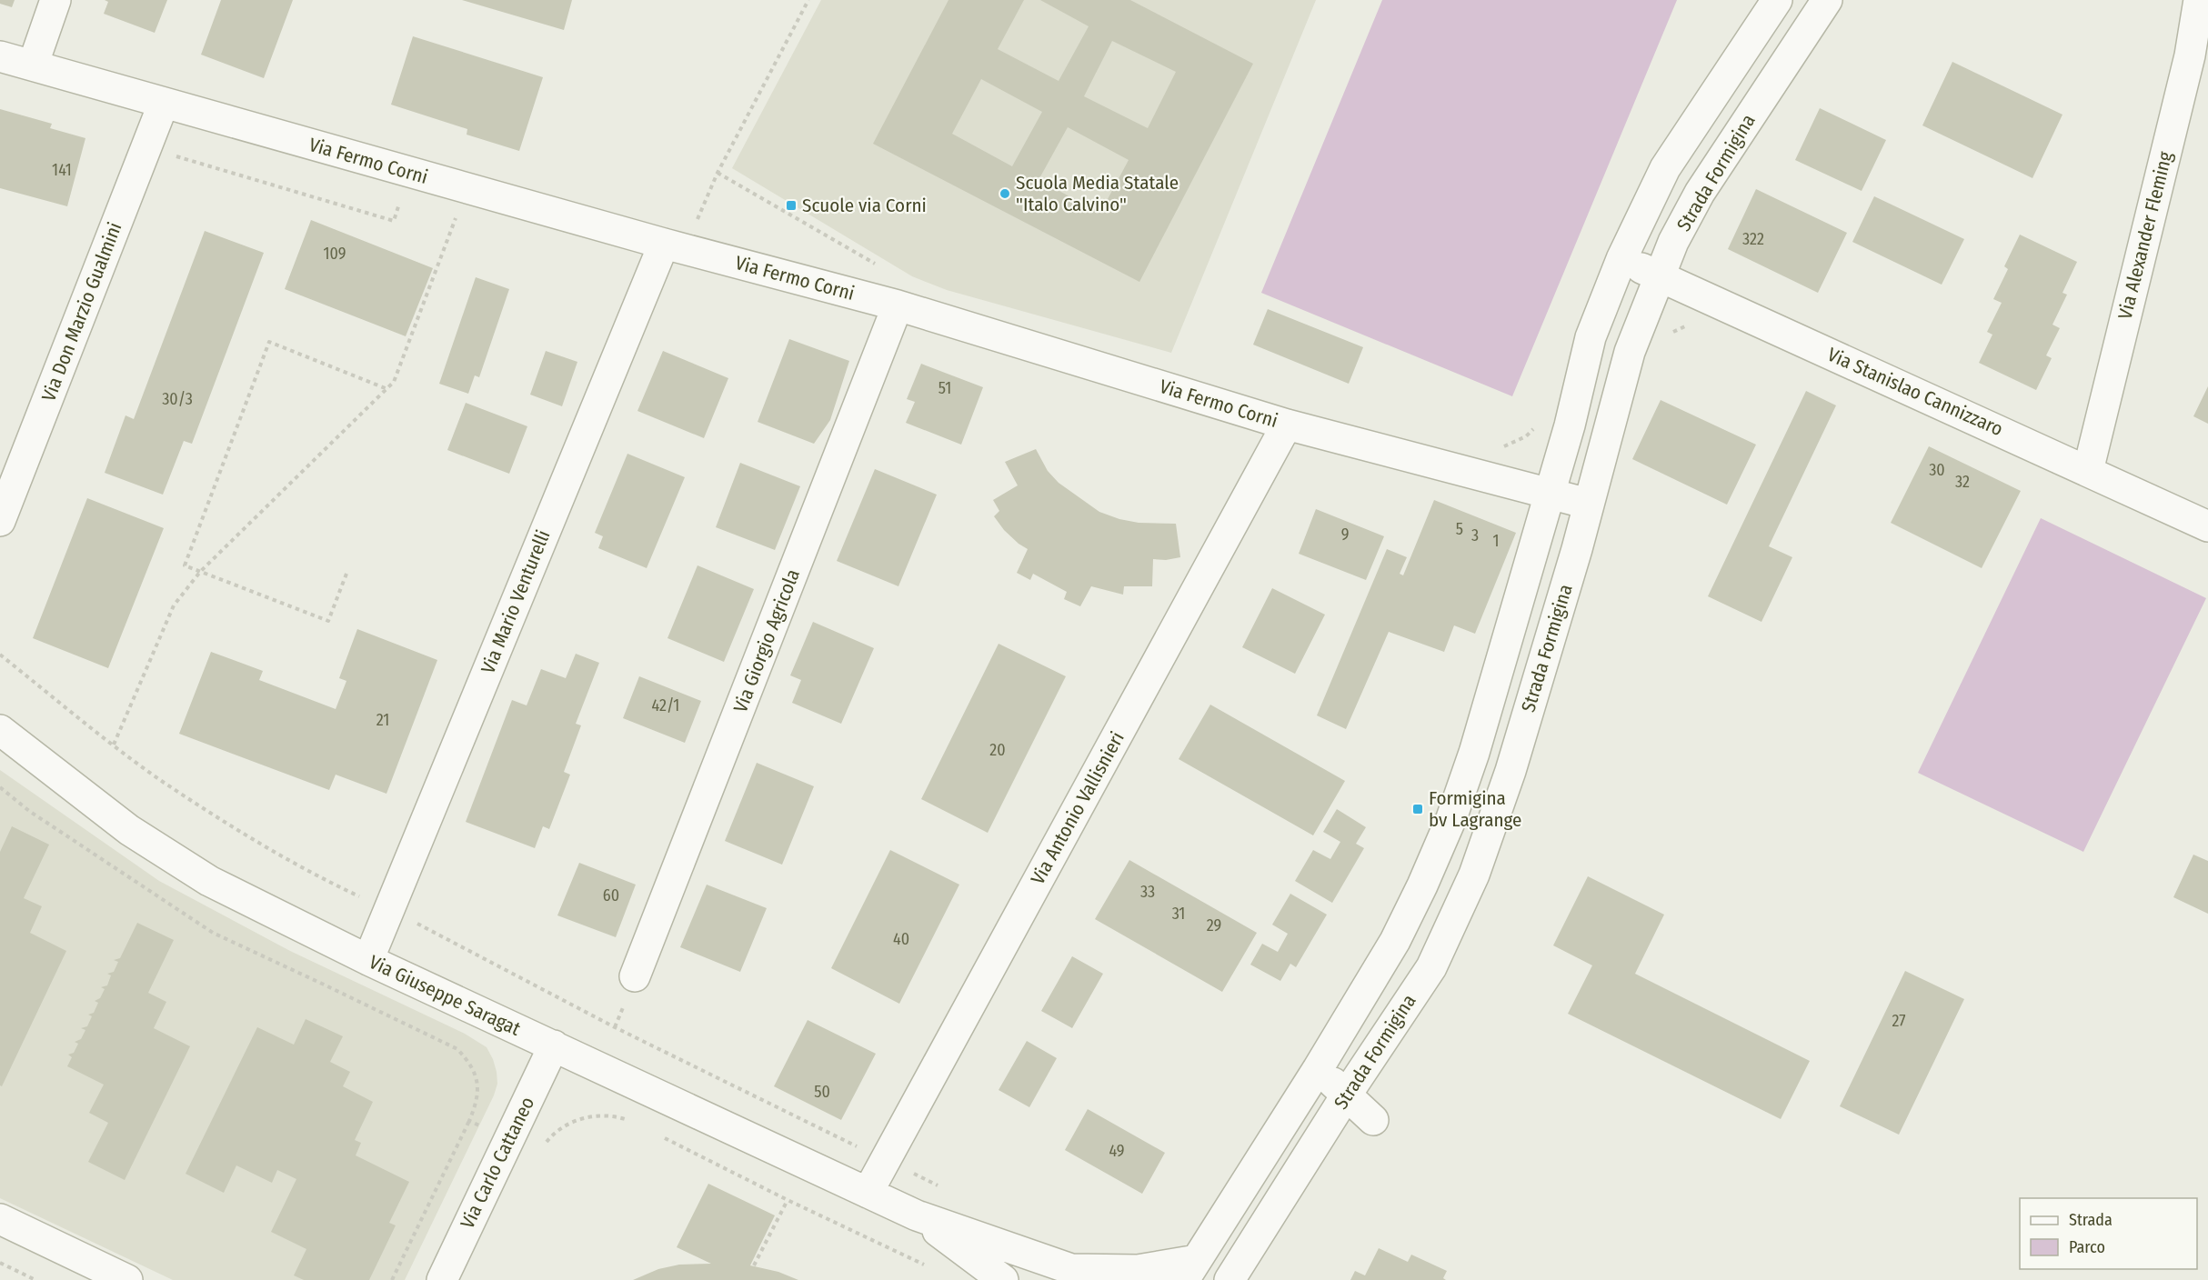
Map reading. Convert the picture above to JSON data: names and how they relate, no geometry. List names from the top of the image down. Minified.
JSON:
{"streets":{"street":["Via Fermo Corni","Strada Formigina","Via Alexander Fleming","Via Don Marzio Gualmini","Via Stanislao Cannizzaro","Via Mario Venturelli","Via Giorgio Agricola","Via Antonio Vallisnieri","Via Giuseppe Saragat","Via Carlo Cattaneo"]},"crossings":[["Via Fermo Corni","Strada Formigina"],["Via Fermo Corni","Via Don Marzio Gualmini"],["Via Fermo Corni","Via Mario Venturelli"],["Via Fermo Corni","Via Giorgio Agricola"],["Via Fermo Corni","Via Antonio Vallisnieri"],["Strada Formigina","Via Stanislao Cannizzaro"],["Strada Formigina","Via Giuseppe Saragat"],["Via Alexander Fleming","Via Stanislao Cannizzaro"],["Via Mario Venturelli","Via Giuseppe Saragat"],["Via Antonio Vallisnieri","Via Giuseppe Saragat"],["Via Giuseppe Saragat","Via Carlo Cattaneo"]],"places":{"other":["Scuola Media Statale \"Italo Calvino\""],"transit":["Scuole via Corni","Formigina bv Lagrange"]},"house_numbers":["141","322","109","51","30/3","30","32","5","9","3","1","42/1","21","20","33","60","31","29","40","27","50","49"],"legend":["Strada","Parco"]}
